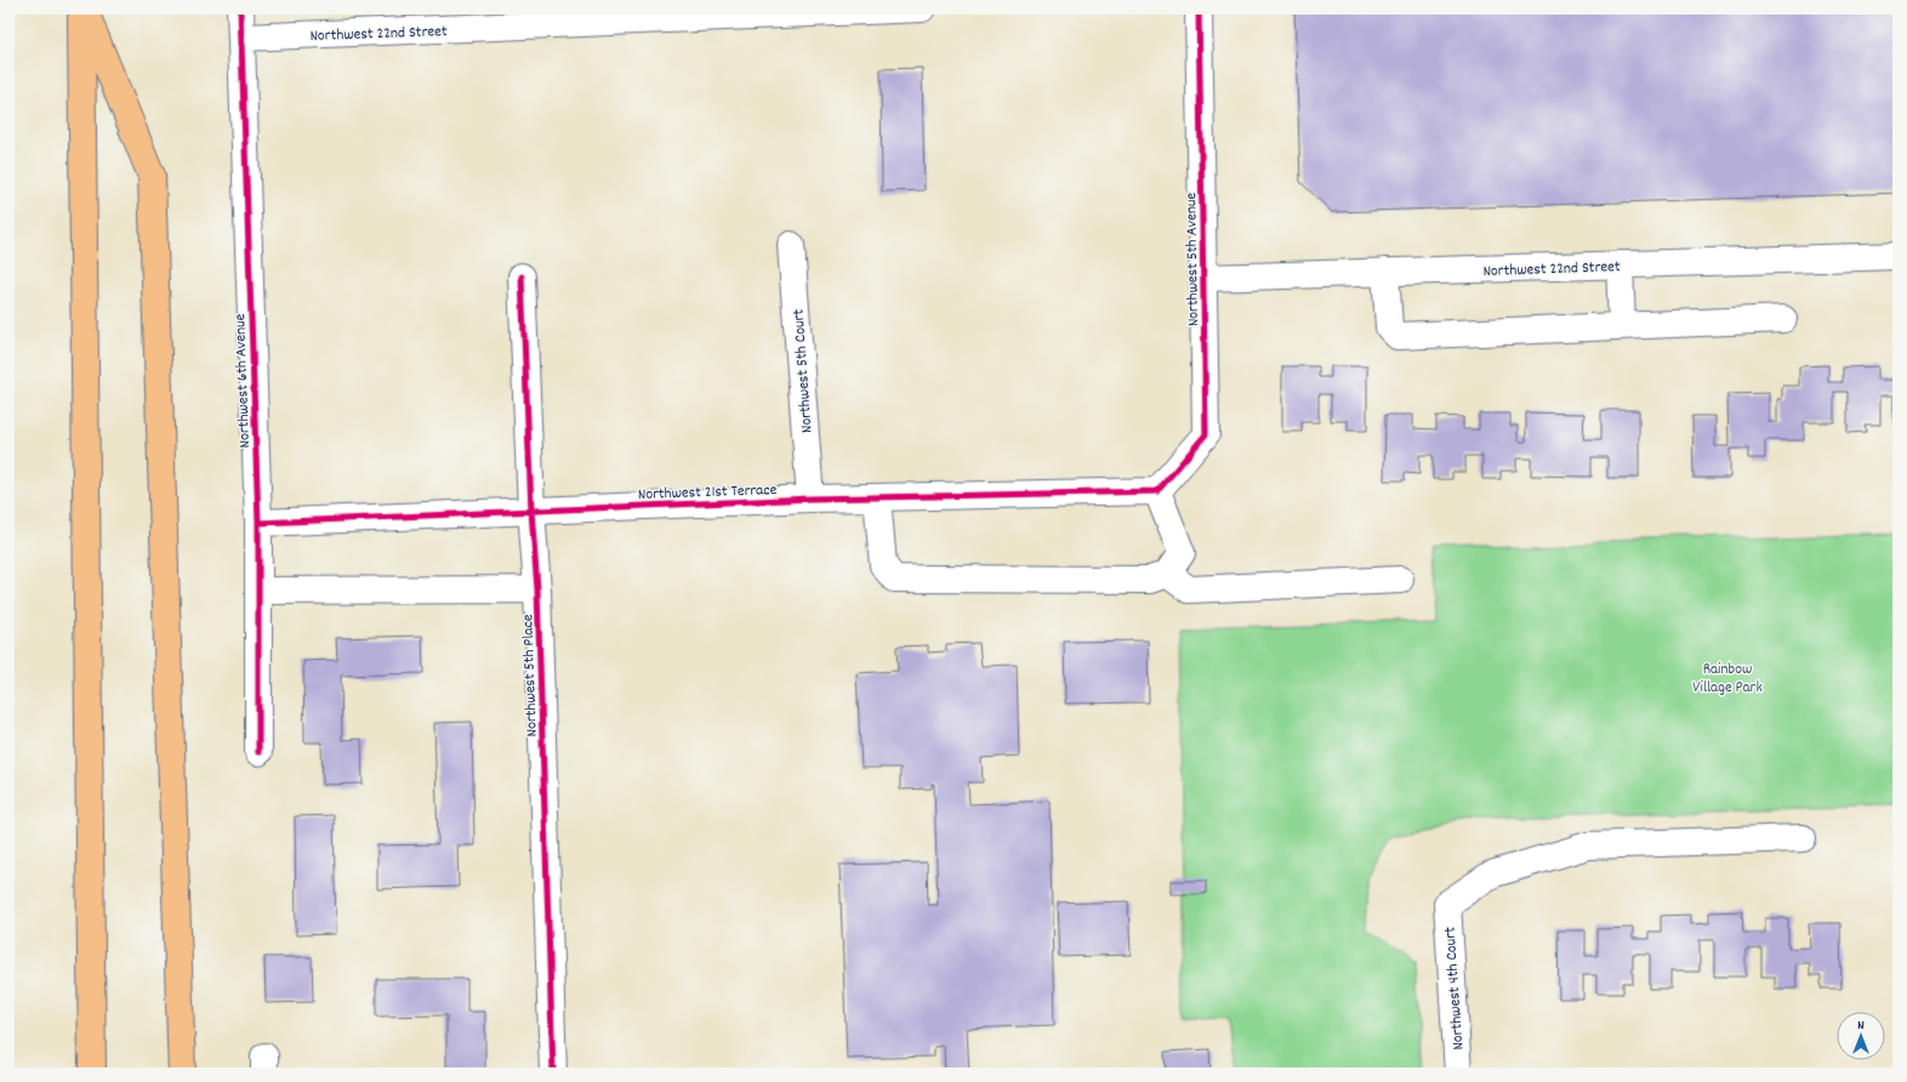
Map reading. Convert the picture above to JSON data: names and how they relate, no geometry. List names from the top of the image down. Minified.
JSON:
{"streets":{"street":["Northwest 22nd Street","Northwest 5th Avenue","Northwest 5th Court","Northwest 6th Avenue","Northwest 21st Terrace","Northwest 5th Place","Northwest 4th Court"]},"crossings":[["Northwest 22nd Street","Northwest 5th Avenue"],["Northwest 22nd Street","Northwest 6th Avenue"],["Northwest 5th Avenue","Northwest 21st Terrace"],["Northwest 5th Court","Northwest 21st Terrace"],["Northwest 6th Avenue","Northwest 21st Terrace"],["Northwest 21st Terrace","Northwest 5th Place"]],"parks":["Rainbow Village Park"],"north":"top"}
